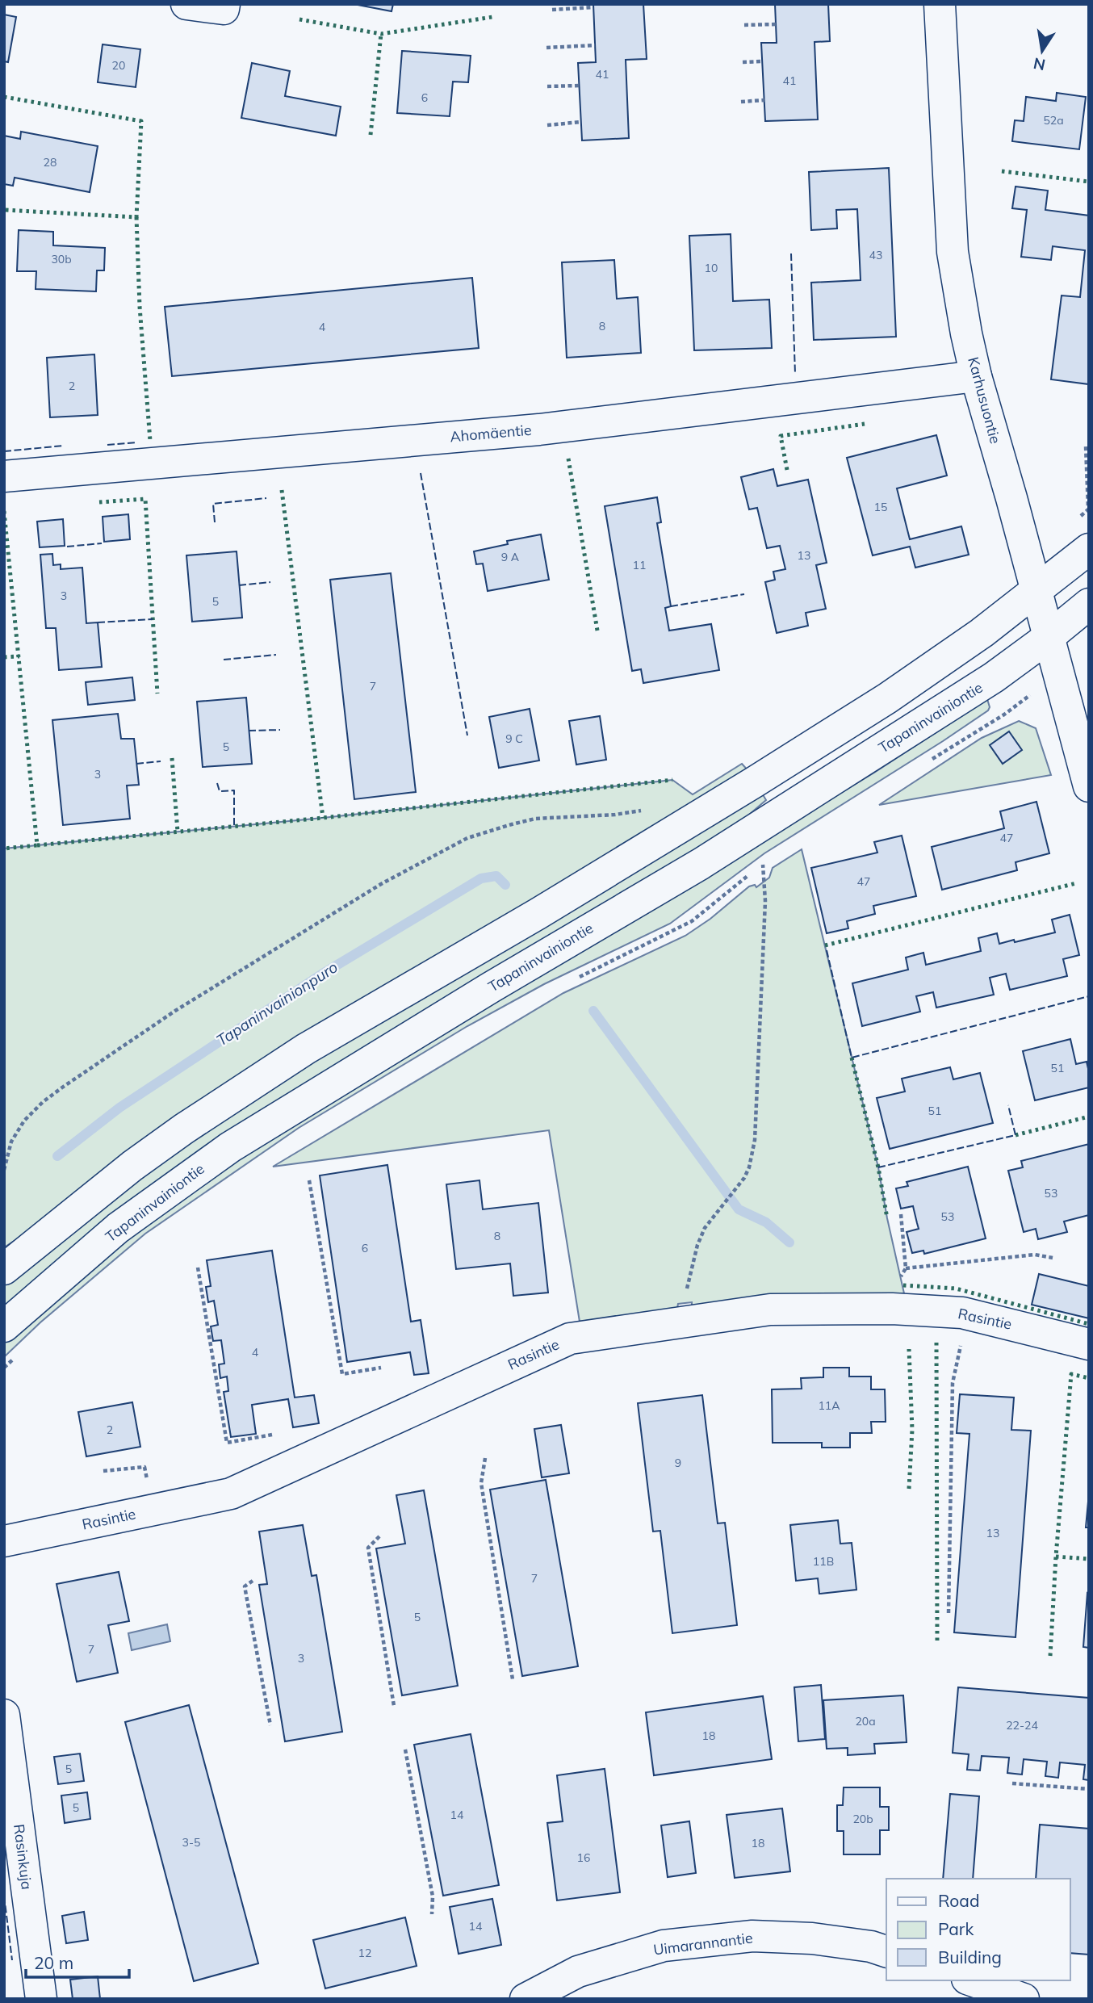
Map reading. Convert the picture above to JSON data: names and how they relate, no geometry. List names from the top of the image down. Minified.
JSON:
{"streets":{"street":["Karhusuontie","Ahomäentie","Tapaninvainiontie","Rasintie","Rasinkuja","Uimarannantie"]},"crossings":[["Karhusuontie","Ahomäentie"],["Karhusuontie","Tapaninvainiontie"]],"water":["Tapaninvainionpuro"],"house_numbers":["20","41","41","6","52a","28","43","30b","10","8","4","2","15","13","9 A","11","3","5","7","9 C","5","3","47","47","51","51","53","53","8","6","4","11A","2","9","13","11B","7","5","7","3","20a","22-24","18","5","5","14","20b","3-5","18","16","14","12"],"legend":["Road","Park","Building"],"scale_bar":"20 m","north":"bottom"}
